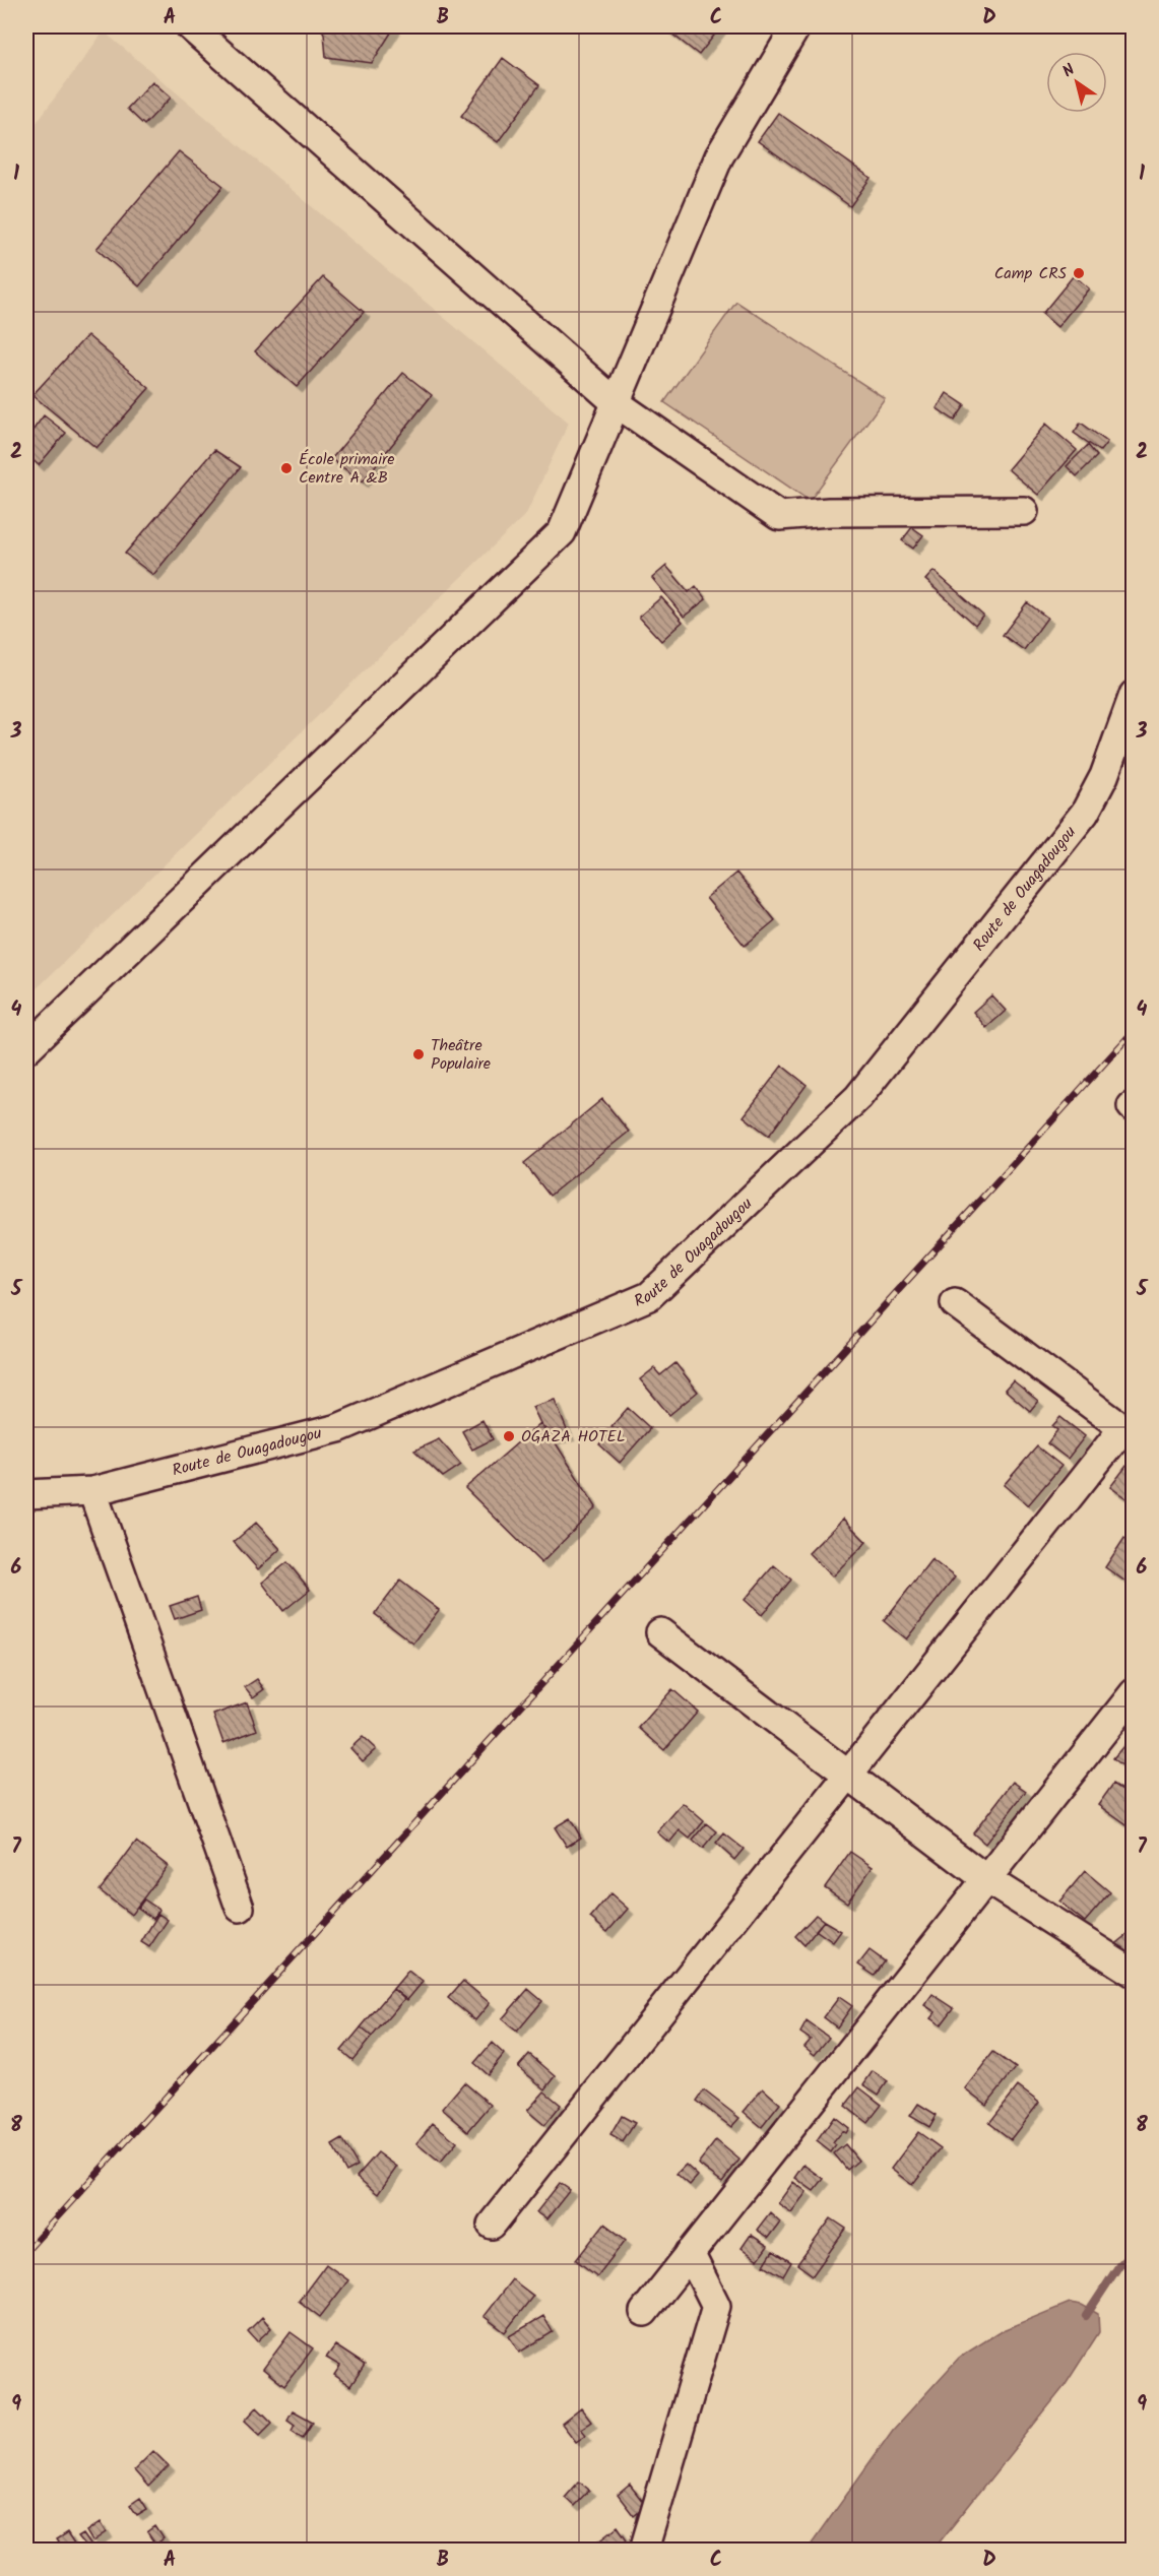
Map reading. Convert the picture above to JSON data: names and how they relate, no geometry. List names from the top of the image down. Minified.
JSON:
{"streets":{"street":["Route de Ouagadougou"]},"places":["Camp CRS","École primaire Centre A &B","Theâtre Populaire","OGAZA HOTEL"],"north":"top left","grid":{"columns":["A","B","C","D"],"rows":["1","2","3","4","5","6","7","8","9"]}}
